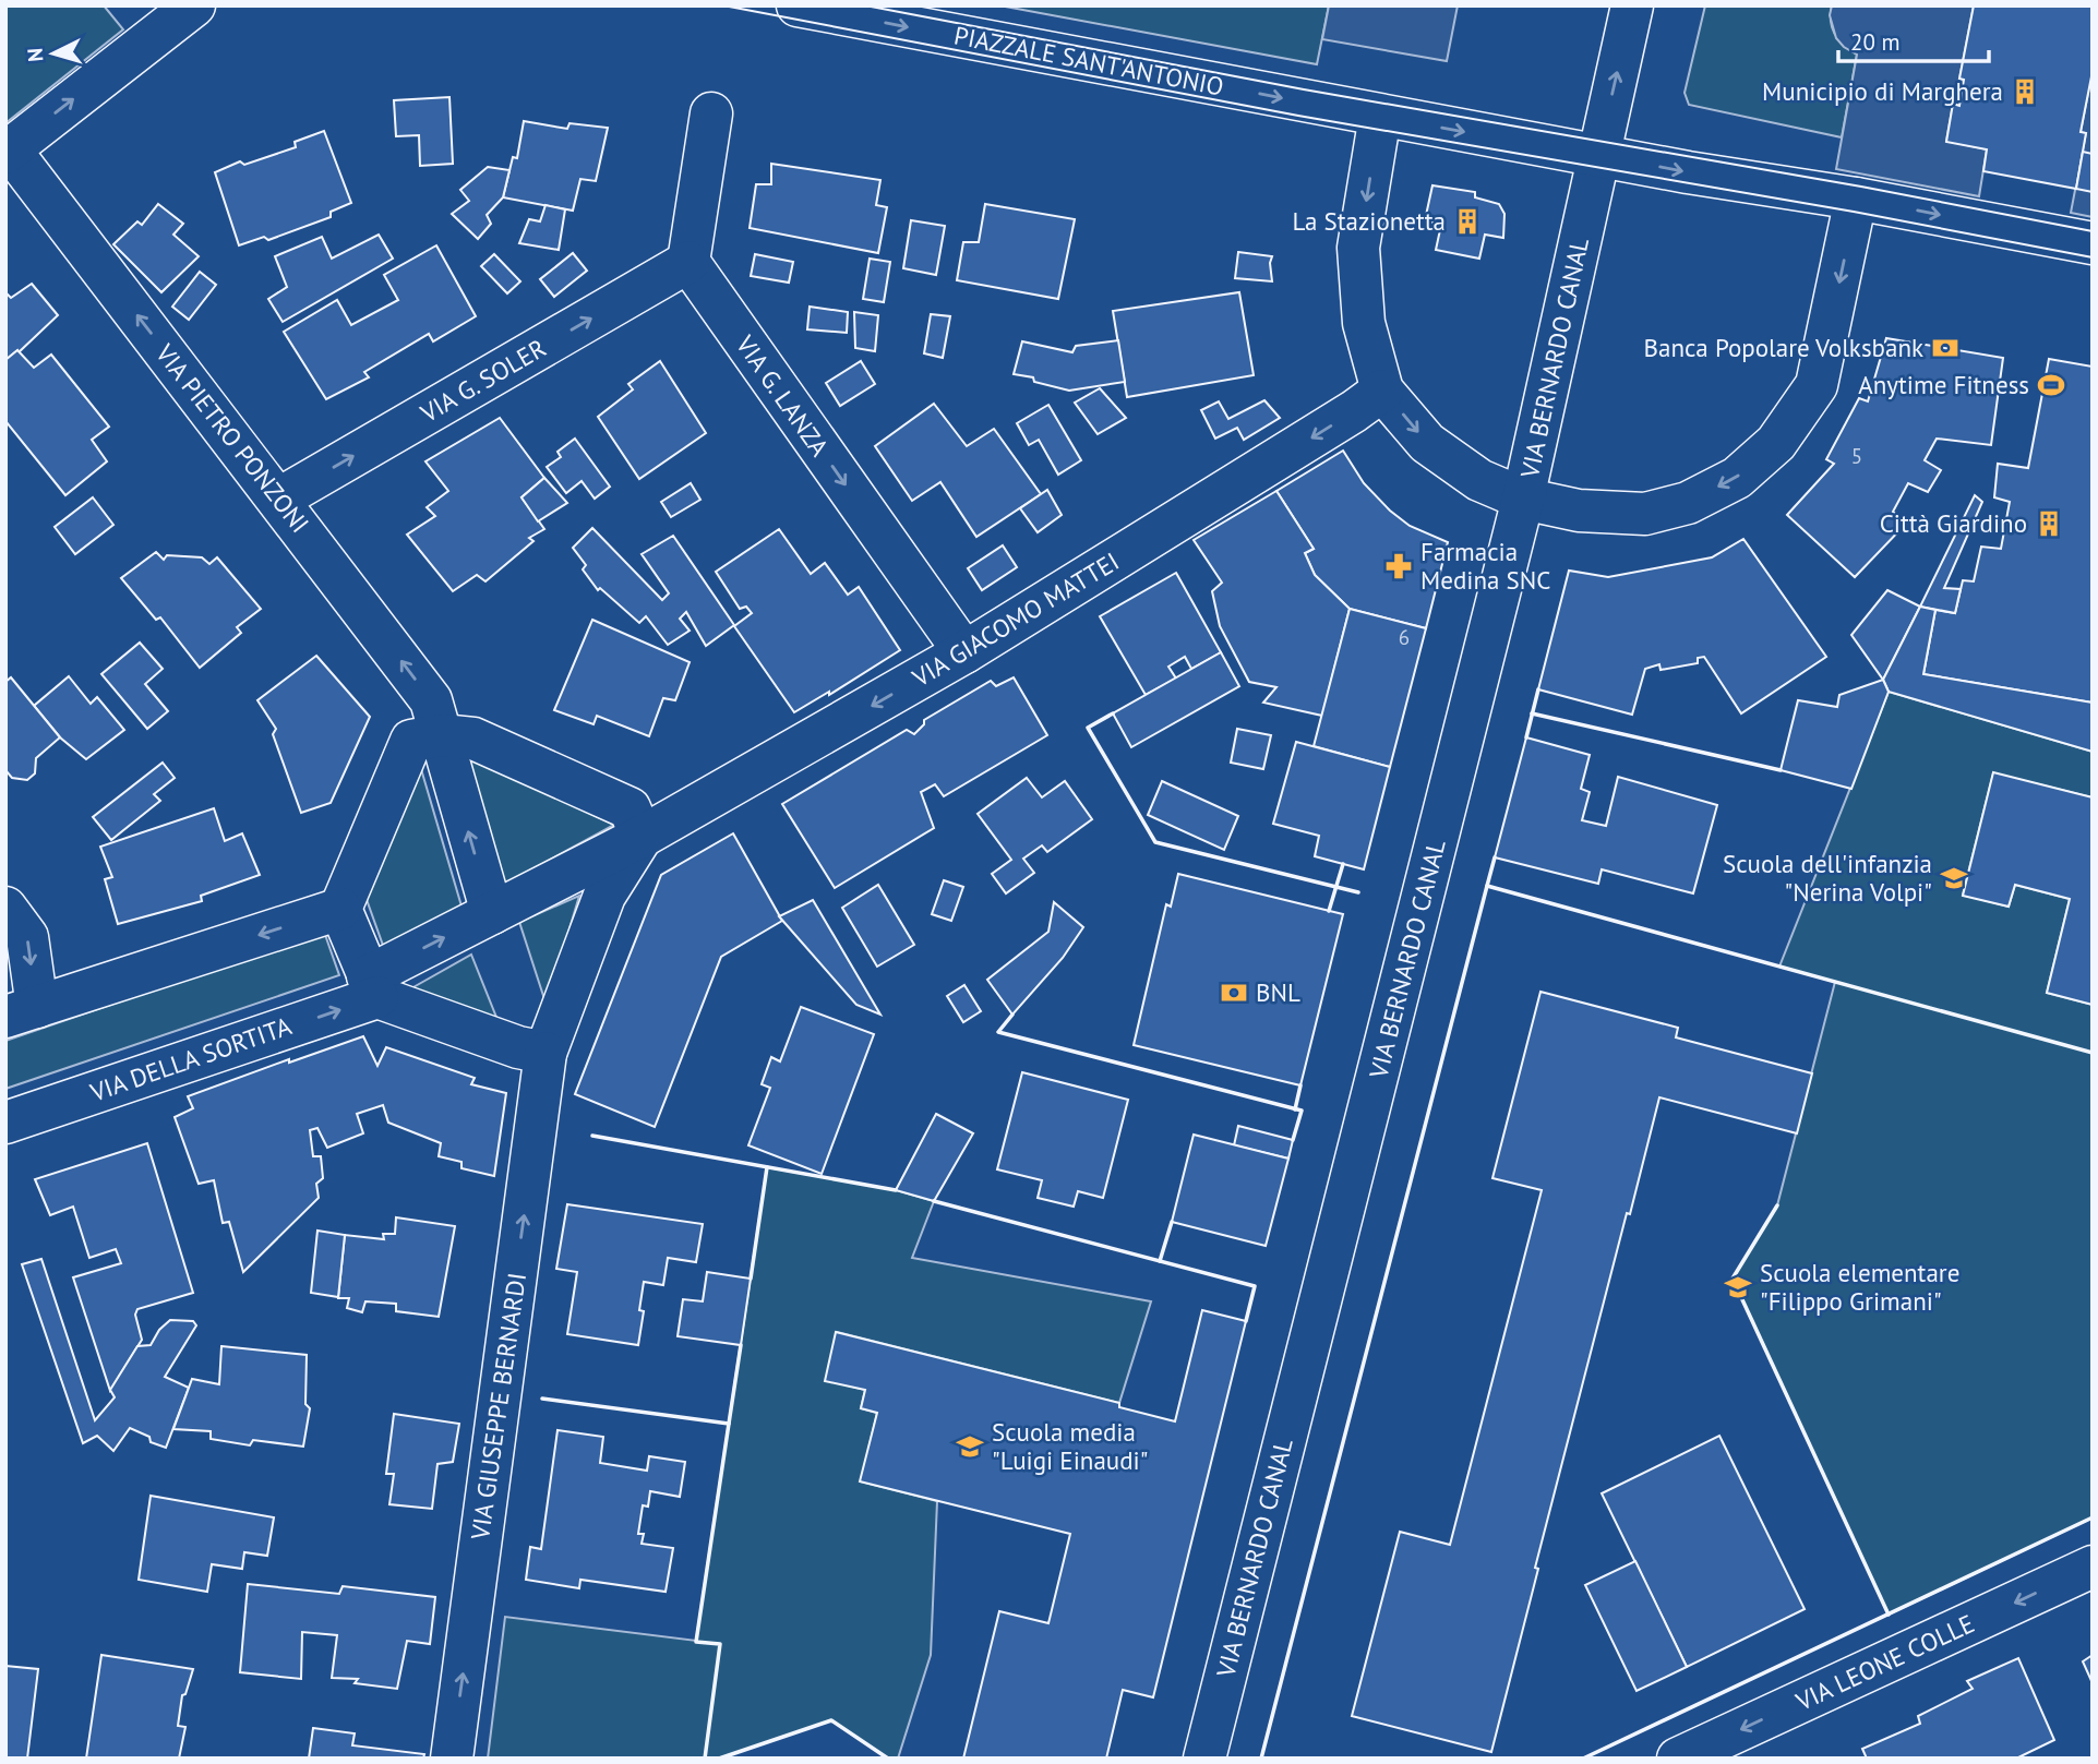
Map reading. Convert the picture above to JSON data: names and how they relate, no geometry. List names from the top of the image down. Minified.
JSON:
{"streets":{"street":["PIAZZALE SANT'ANTONIO","VIA BERNARDO CANAL","VIA G. SOLER","VIA G. LANZA","VIA PIETRO PONZONI","VIA GIACOMO MATTEI","VIA DELLA SORTITA","VIA GIUSEPPE BERNARDI","VIA LEONE COLLE"]},"crossings":[["PIAZZALE SANT'ANTONIO","VIA BERNARDO CANAL"],["VIA G. SOLER","VIA G. LANZA"],["VIA G. SOLER","VIA PIETRO PONZONI"],["VIA G. LANZA","VIA GIACOMO MATTEI"],["VIA PIETRO PONZONI","VIA GIACOMO MATTEI"],["VIA PIETRO PONZONI","VIA DELLA SORTITA"],["VIA GIACOMO MATTEI","VIA DELLA SORTITA"],["VIA GIACOMO MATTEI","VIA GIUSEPPE BERNARDI"]],"one_way":["PIAZZALE SANT'ANTONIO","VIA G. SOLER","VIA G. LANZA","VIA PIETRO PONZONI","VIA GIACOMO MATTEI","VIA GIUSEPPE BERNARDI","VIA LEONE COLLE"],"places":{"building":["Municipio di Marghera","La Stazionetta","Città Giardino"],"bank":["Banca Popolare Volksbank","BNL"],"sports":["Anytime Fitness"],"pharmacy":["Farmacia Medina SNC"],"school or university":["Scuola dell'infanzia \"Nerina Volpi\"","Scuola elementare \"Filippo Grimani\"","Scuola media \"Luigi Einaudi\""]},"house_numbers":["5","6"],"scale_bar":"20 m","north":"left"}
